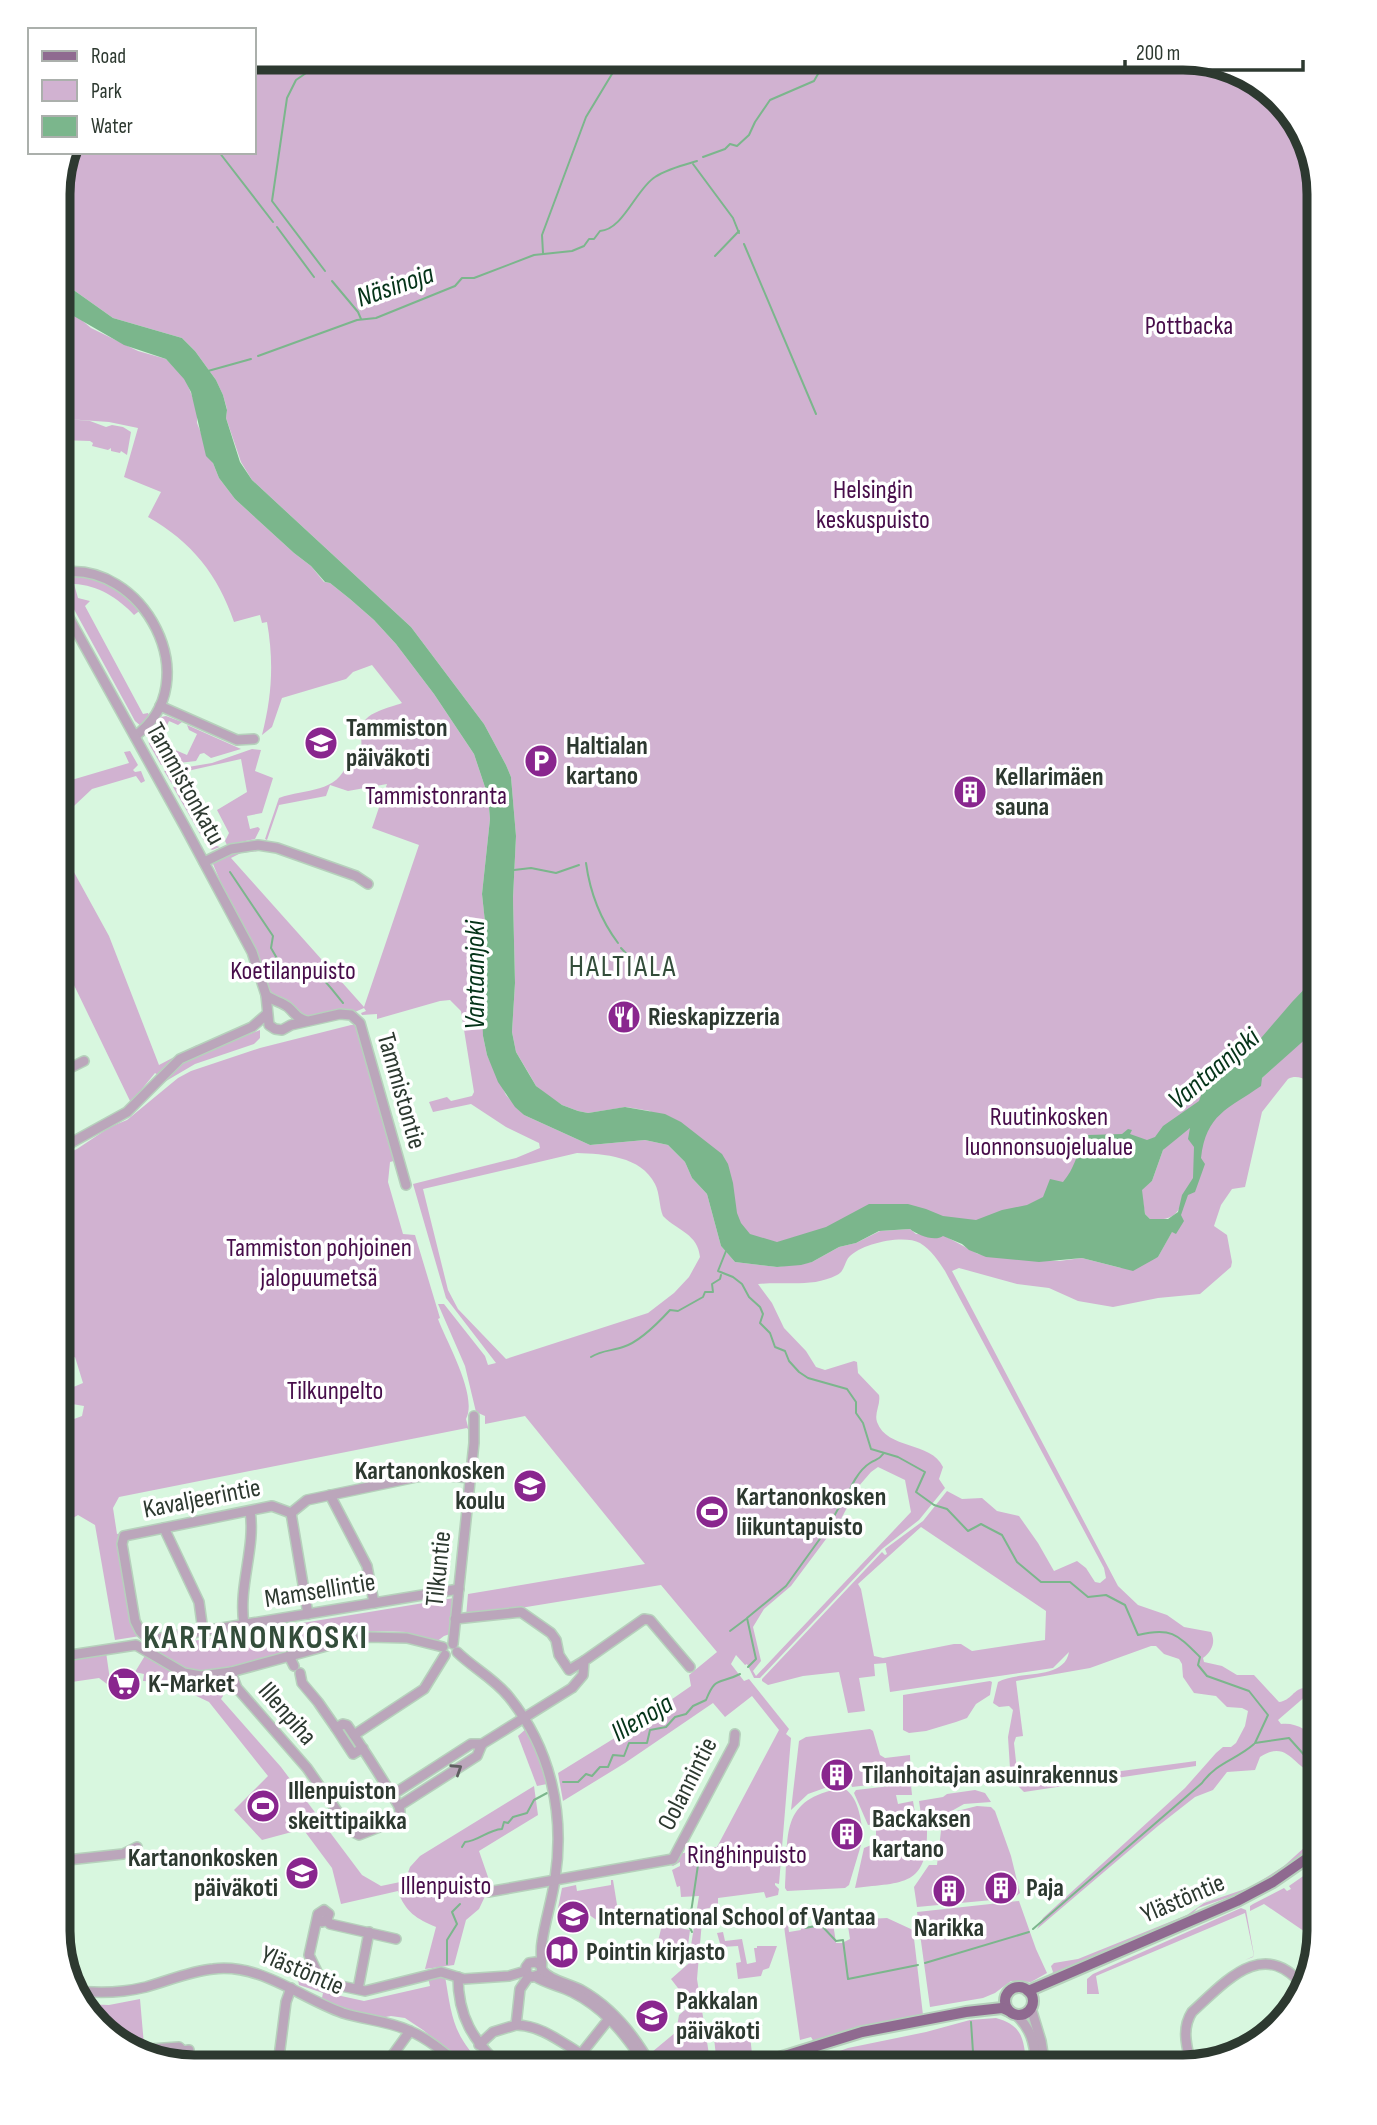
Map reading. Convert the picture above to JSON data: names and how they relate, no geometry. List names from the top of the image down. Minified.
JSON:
{"streets":{"main road":["Ylästöntie"],"street":["Tammistonkatu","Tammistontie","Kavaljeerintie","Tilkuntie","Mamsellintie","Illenpiha","Oolannintie"]},"crossings":[["Tammistonkatu","Tammistontie"],["Kavaljeerintie","Tilkuntie"],["Kavaljeerintie","Mamsellintie"],["Tilkuntie","Mamsellintie"]],"districts":["HALTIALA","KARTANONKOSKI"],"water":["Näsinoja","Vantaanjoki","Illenoja"],"parks":["Pottbacka","Helsingin keskuspuisto","Tammistonranta","Koetilanpuisto","Ruutinkosken luonnonsuojelualue","Tammiston pohjoinen jalopuumetsä","Tilkunpelto","Ringhinpuisto","Illenpuisto"],"places":{"school or university":["Tammiston päiväkoti","Kartanonkosken koulu","Kartanonkosken päiväkoti","International School of Vantaa","Pakkalan päiväkoti"],"parking":["Haltialan kartano"],"building":["Kellarimäen sauna","Tilanhoitajan asuinrakennus","Backaksen kartano","Paja","Narikka"],"restaurant":["Rieskapizzeria"],"sports":["Kartanonkosken liikuntapuisto","Illenpuiston skeittipaikka"],"supermarket":["K-Market"],"library":["Pointin kirjasto"]},"legend":["Road","Park","Water"],"scale_bar":"200 m"}
